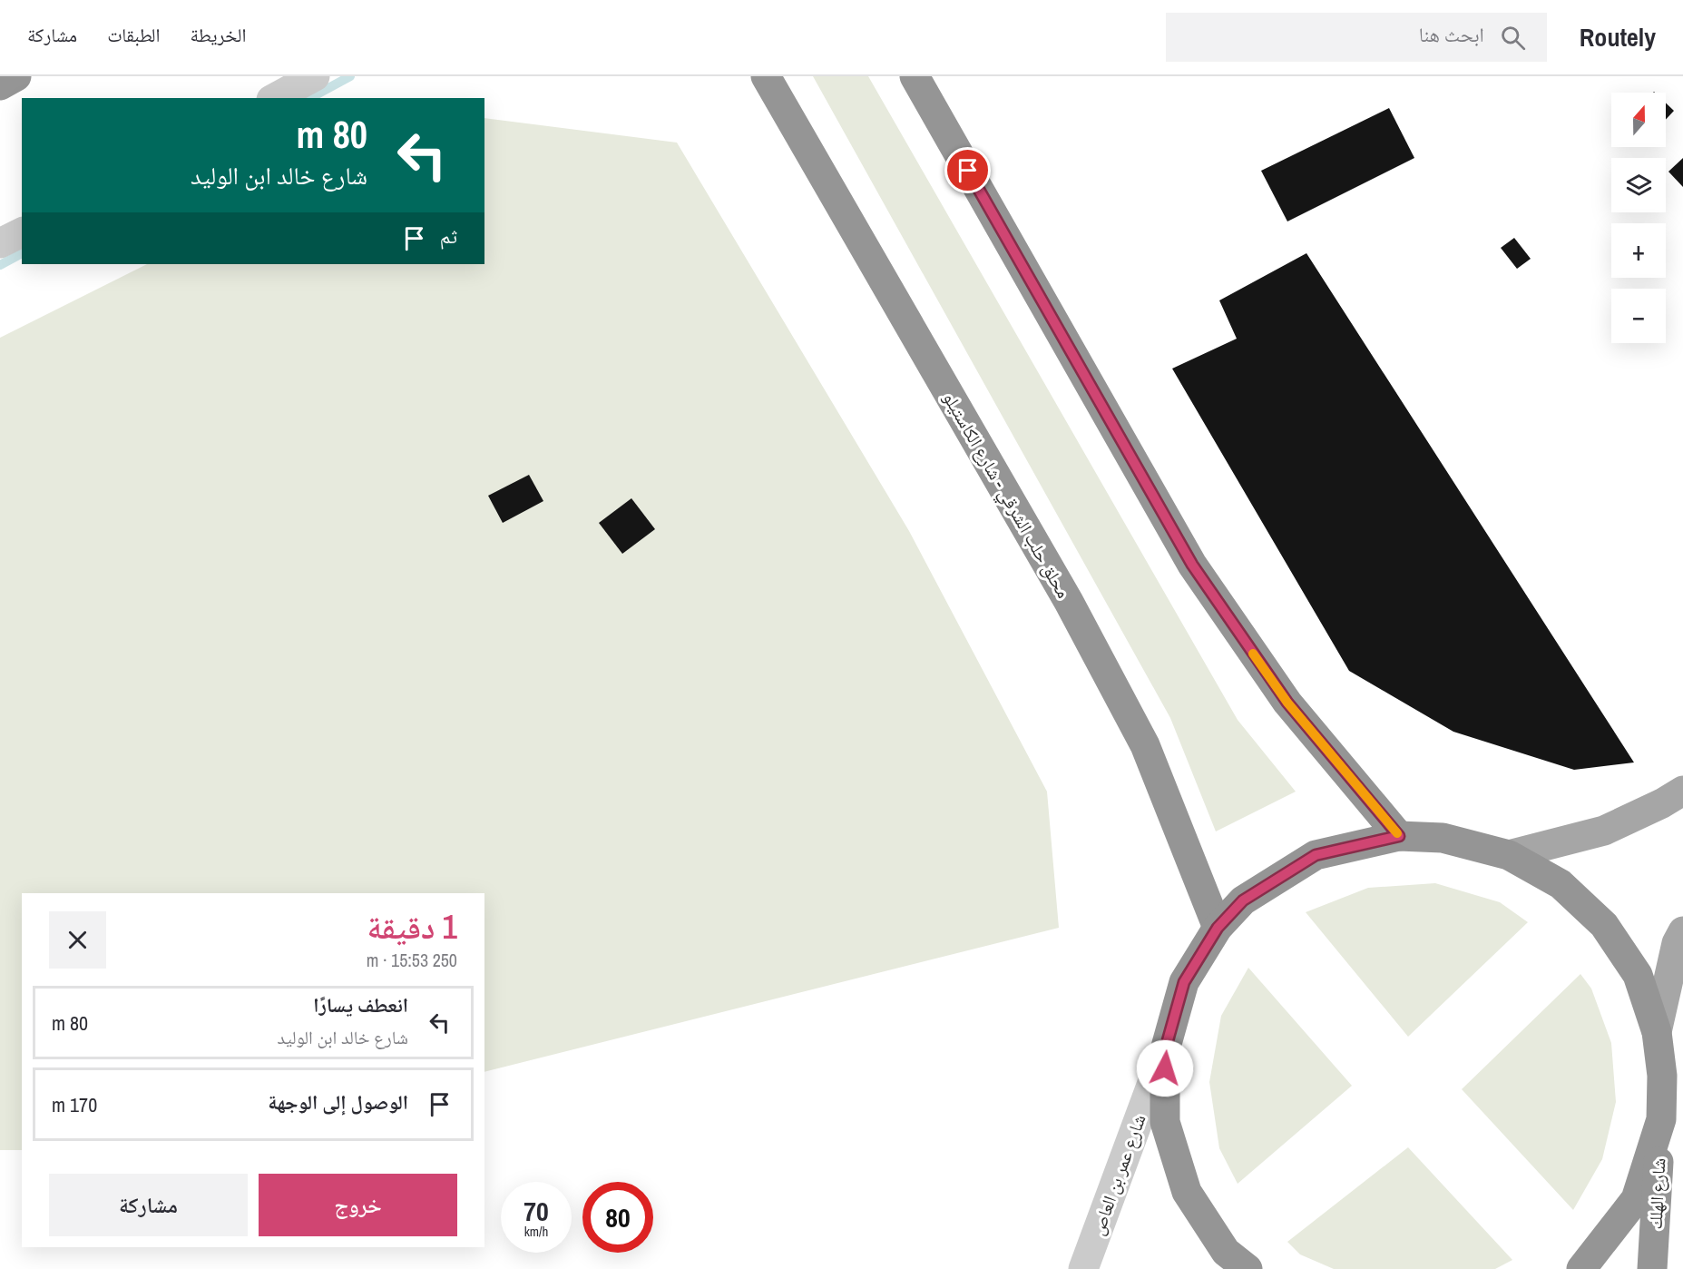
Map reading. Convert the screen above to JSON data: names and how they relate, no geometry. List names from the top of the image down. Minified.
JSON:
{"streets":{"highway":["محلق حلب الشرقي - شارع الكاستيلو","شارع الهلك"],"street":["شارع عمر بن العاص"]},"north":"top","page":{"header":"Routely","search":"ابحث هنا","nav":["الخريطة","الطبقات","مشاركة"],"map_buttons":["+","−"],"turn":["80 m","شارع خالد ابن الوليد"],"then":"ثم","heading":["1 دقيقة","250 m · 15:53"],"list":[{"name":"انعطف يسارًا","note":"شارع خالد ابن الوليد","value":"80 m"},{"name":"الوصول إلى الوجهة","value":"170 m"}],"buttons":["خروج","مشاركة"],"speed":"70 km/h","limit":"80"}}
